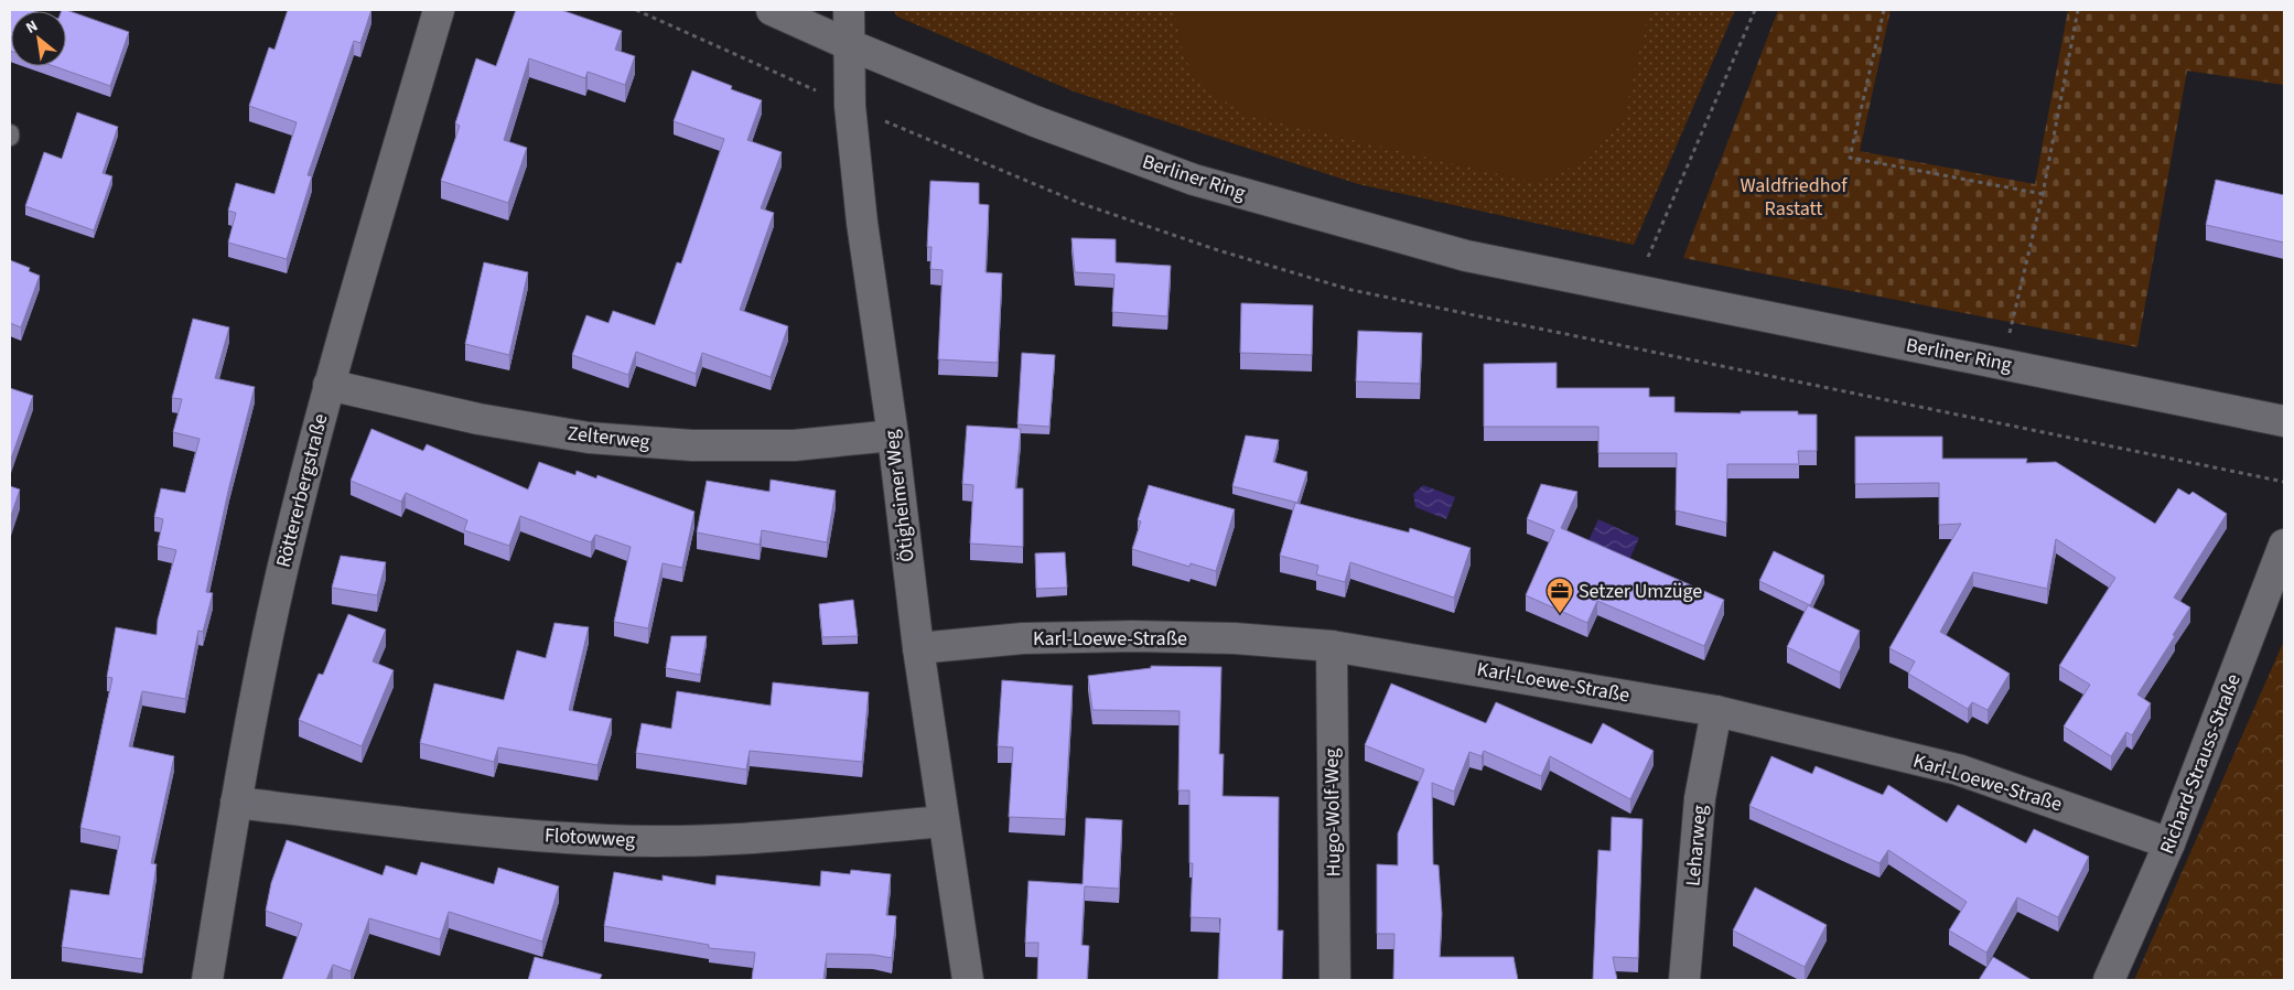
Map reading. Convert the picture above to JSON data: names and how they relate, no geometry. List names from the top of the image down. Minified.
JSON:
{"streets":{"street":["Berliner Ring","Zelterweg","Röttererbergstraße","Ötigheimer Weg","Karl-Loewe-Straße","Richard-Strauss-Straße","Hugo-Wolf-Weg","Flotowweg","Leharweg"]},"crossings":[["Berliner Ring","Ötigheimer Weg"],["Zelterweg","Röttererbergstraße"],["Zelterweg","Ötigheimer Weg"],["Röttererbergstraße","Flotowweg"],["Ötigheimer Weg","Karl-Loewe-Straße"],["Ötigheimer Weg","Flotowweg"],["Karl-Loewe-Straße","Richard-Strauss-Straße"],["Karl-Loewe-Straße","Hugo-Wolf-Weg"],["Karl-Loewe-Straße","Leharweg"]],"parks":["Waldfriedhof Rastatt"],"places":{"office":["Setzer Umzüge"]},"north":"top left"}
